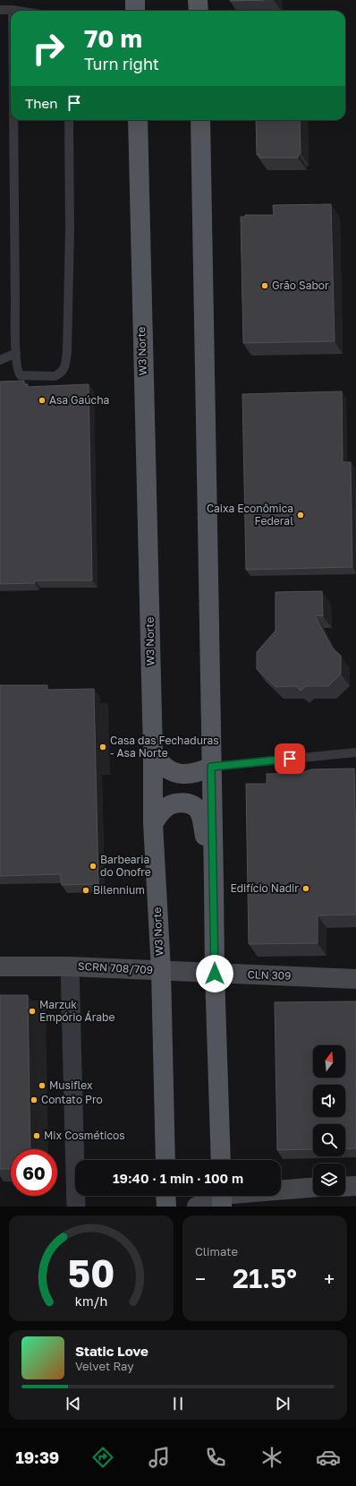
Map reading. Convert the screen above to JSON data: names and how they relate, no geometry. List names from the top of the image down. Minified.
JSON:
{"streets":{"main road":["W3 Norte"],"street":["SCRN 708/709","CLN 309"]},"crossings":[["W3 Norte","SCRN 708/709"],["W3 Norte","CLN 309"],["SCRN 708/709","CLN 309"]],"places":["Grão Sabor","Asa Gaúcha","Caixa Econômica Federal","Casa das Fechaduras - Asa Norte","Barbearia do Onofre","Edifício Nadir","Bilennium","Marzuk Empório Árabe","Musiflex","Contato Pro","Mix Cosméticos"],"north":"top","page":{"turn":["70 m","Turn right"],"then":"Then","limit":"60","trip":"19:40 · 1 min · 100 m","tile":"Climate","heat":["−","21.5°","+"],"song":["Static Love","Velvet Ray"],"tabs":"19:39","gauge":["50","km/h"]}}
